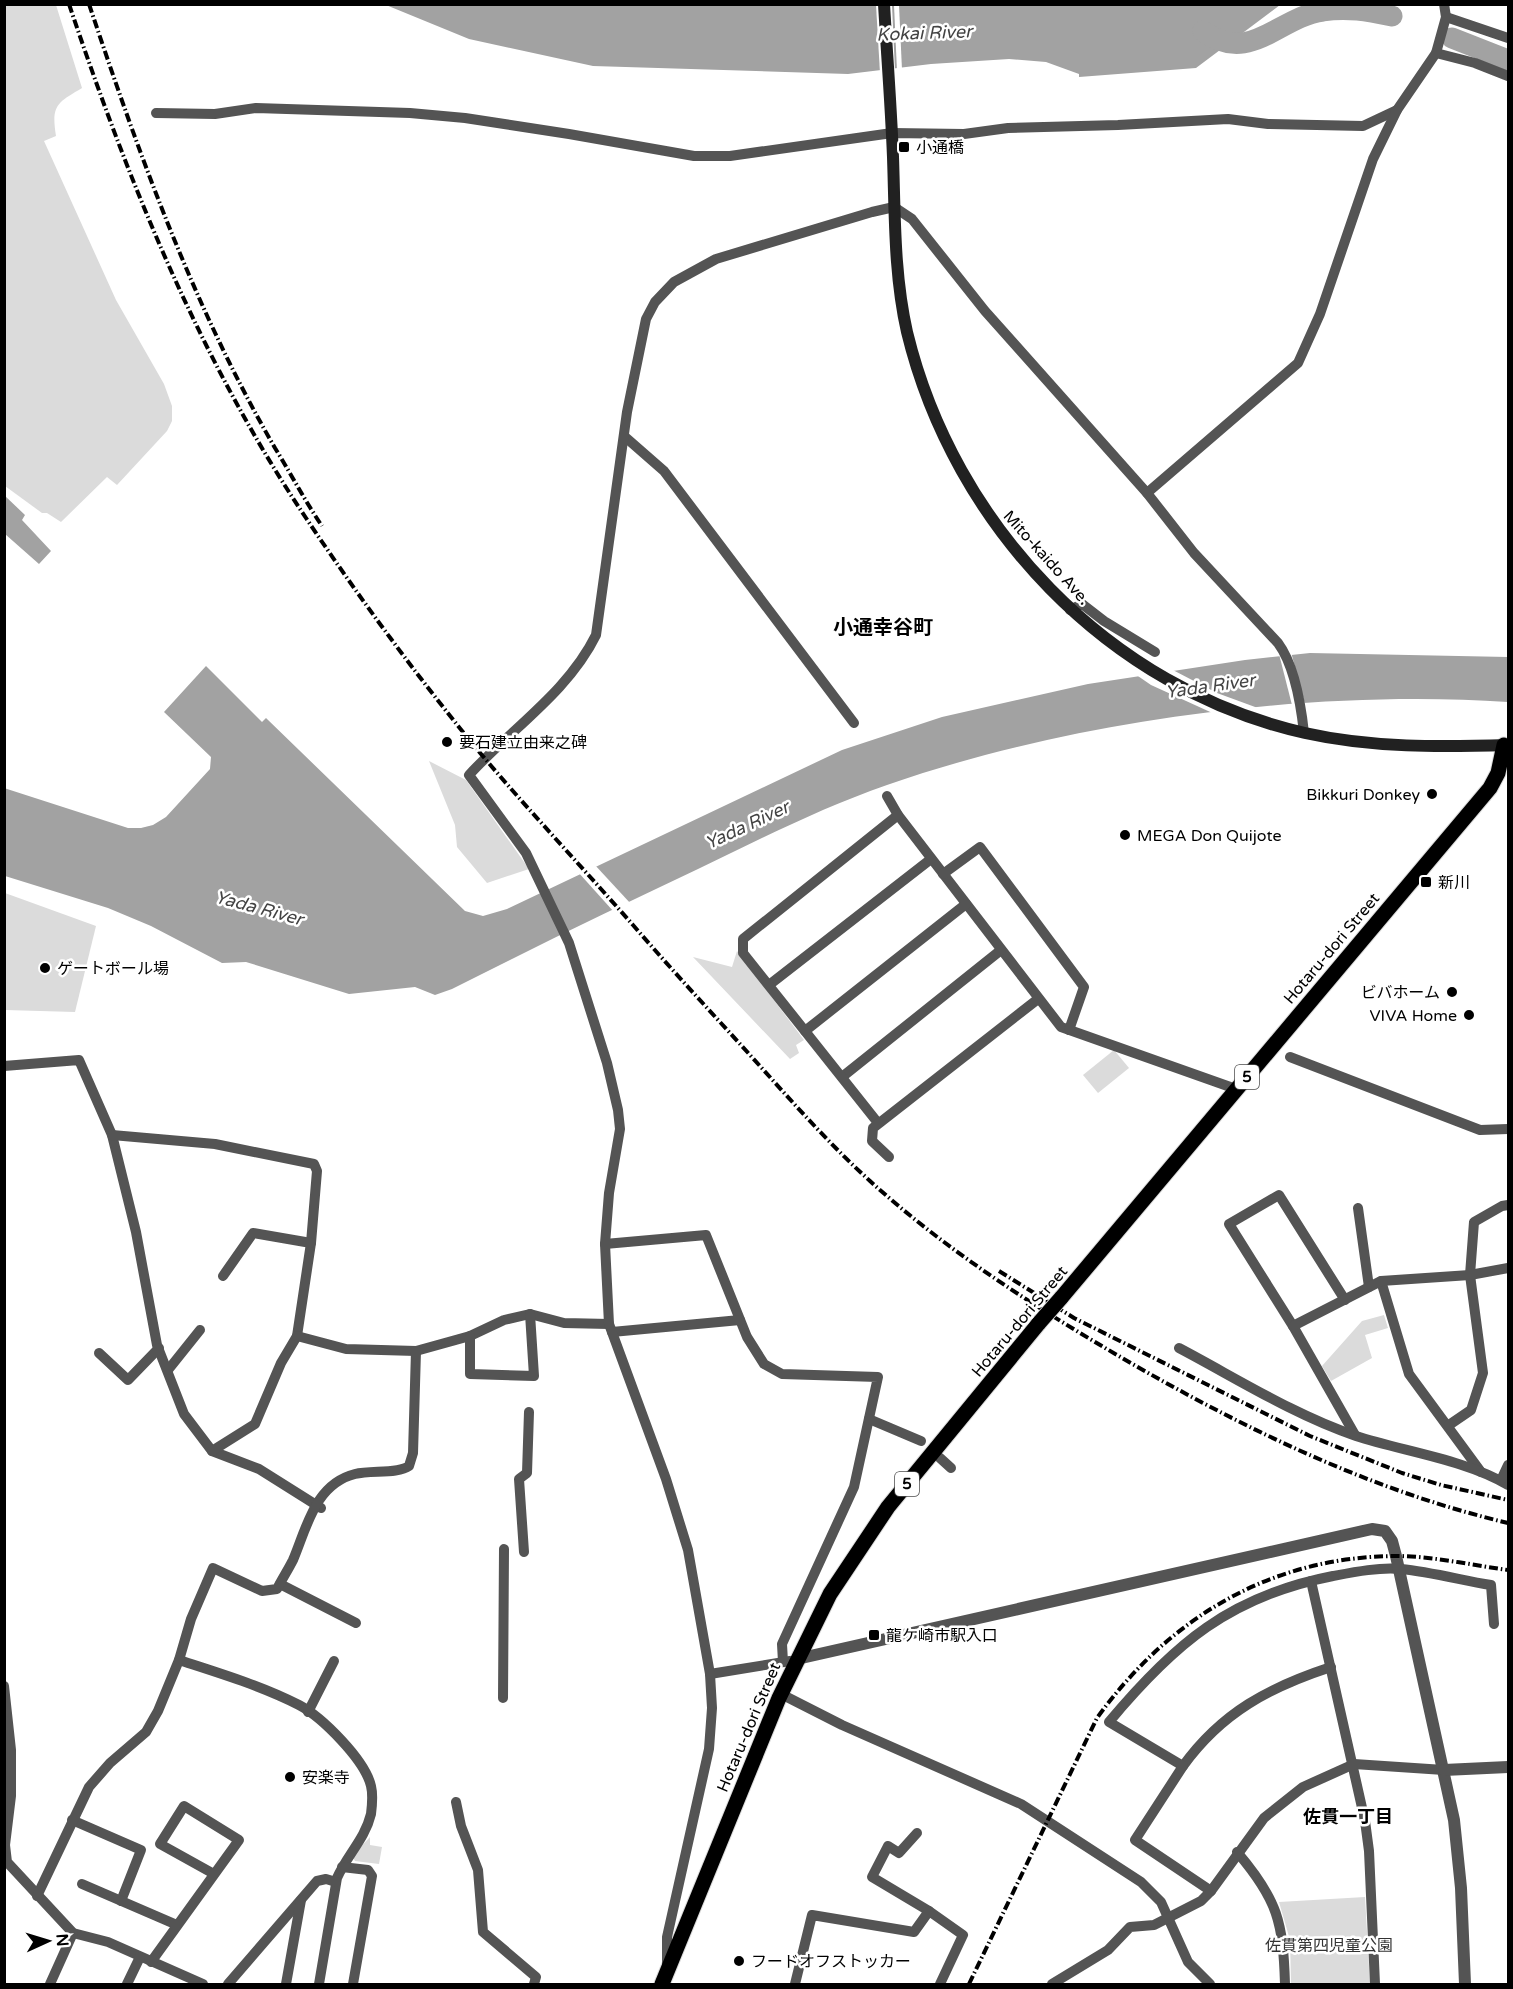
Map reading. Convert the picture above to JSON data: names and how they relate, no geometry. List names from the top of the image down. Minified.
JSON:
{"streets":{"main road":["Mito-kaido Ave.","Hotaru-dori Street","5"]},"crossings":[["Mito-kaido Ave.","Hotaru-dori Street"]],"districts":["小通幸谷町","佐貫一丁目"],"water":["Kokai River","Yada River"],"parks":["佐貫第四児童公園"],"places":{"transit":["小通橋","新川","龍ケ崎市駅入口"],"other":["要石建立由来之碑","Bikkuri Donkey","MEGA Don Quijote","ゲートボール場","ビバホーム","VIVA Home","安楽寺","フードオフストッカー"]},"north":"right"}
